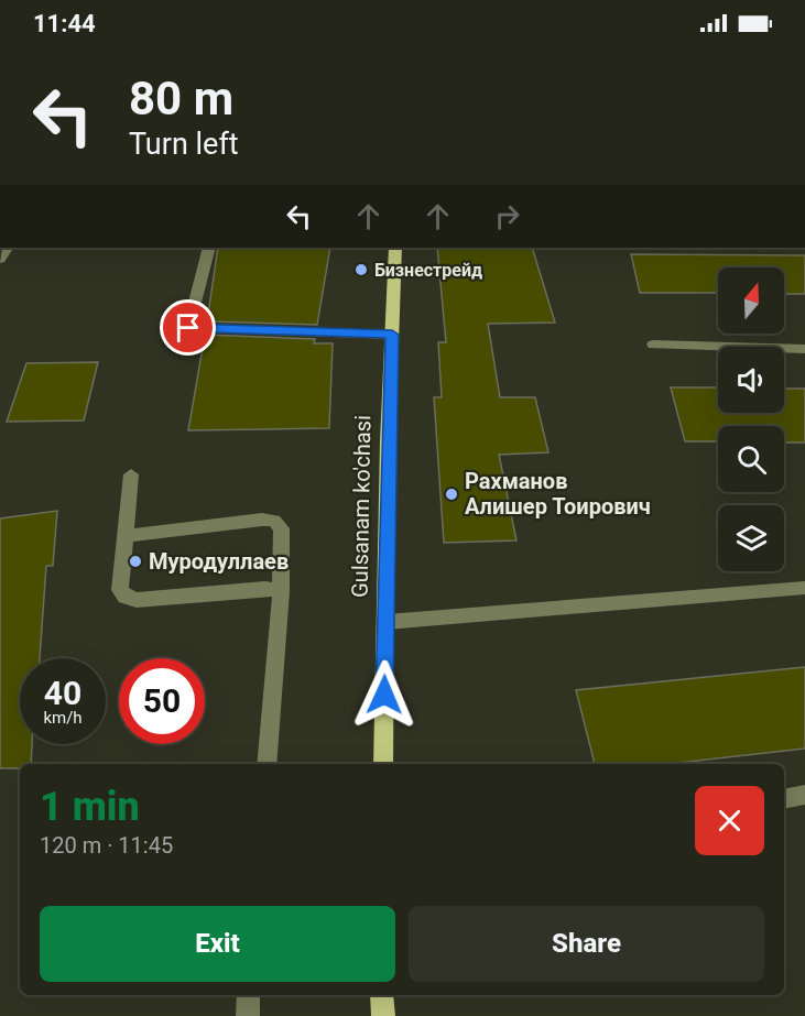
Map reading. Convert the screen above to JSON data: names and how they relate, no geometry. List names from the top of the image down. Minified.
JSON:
{"streets":{"main road":["Gulsanam ko'chasi"]},"places":["Бизнестрейд","Рахманов Алишер Тоирович","Муродуллаев"],"north":"top","page":{"status":"11:44","turn":["80 m","Turn left"],"speed":"40 km/h","limit":"50","heading":["1 min","120 m · 11:45"],"buttons":["Exit","Share"]}}
